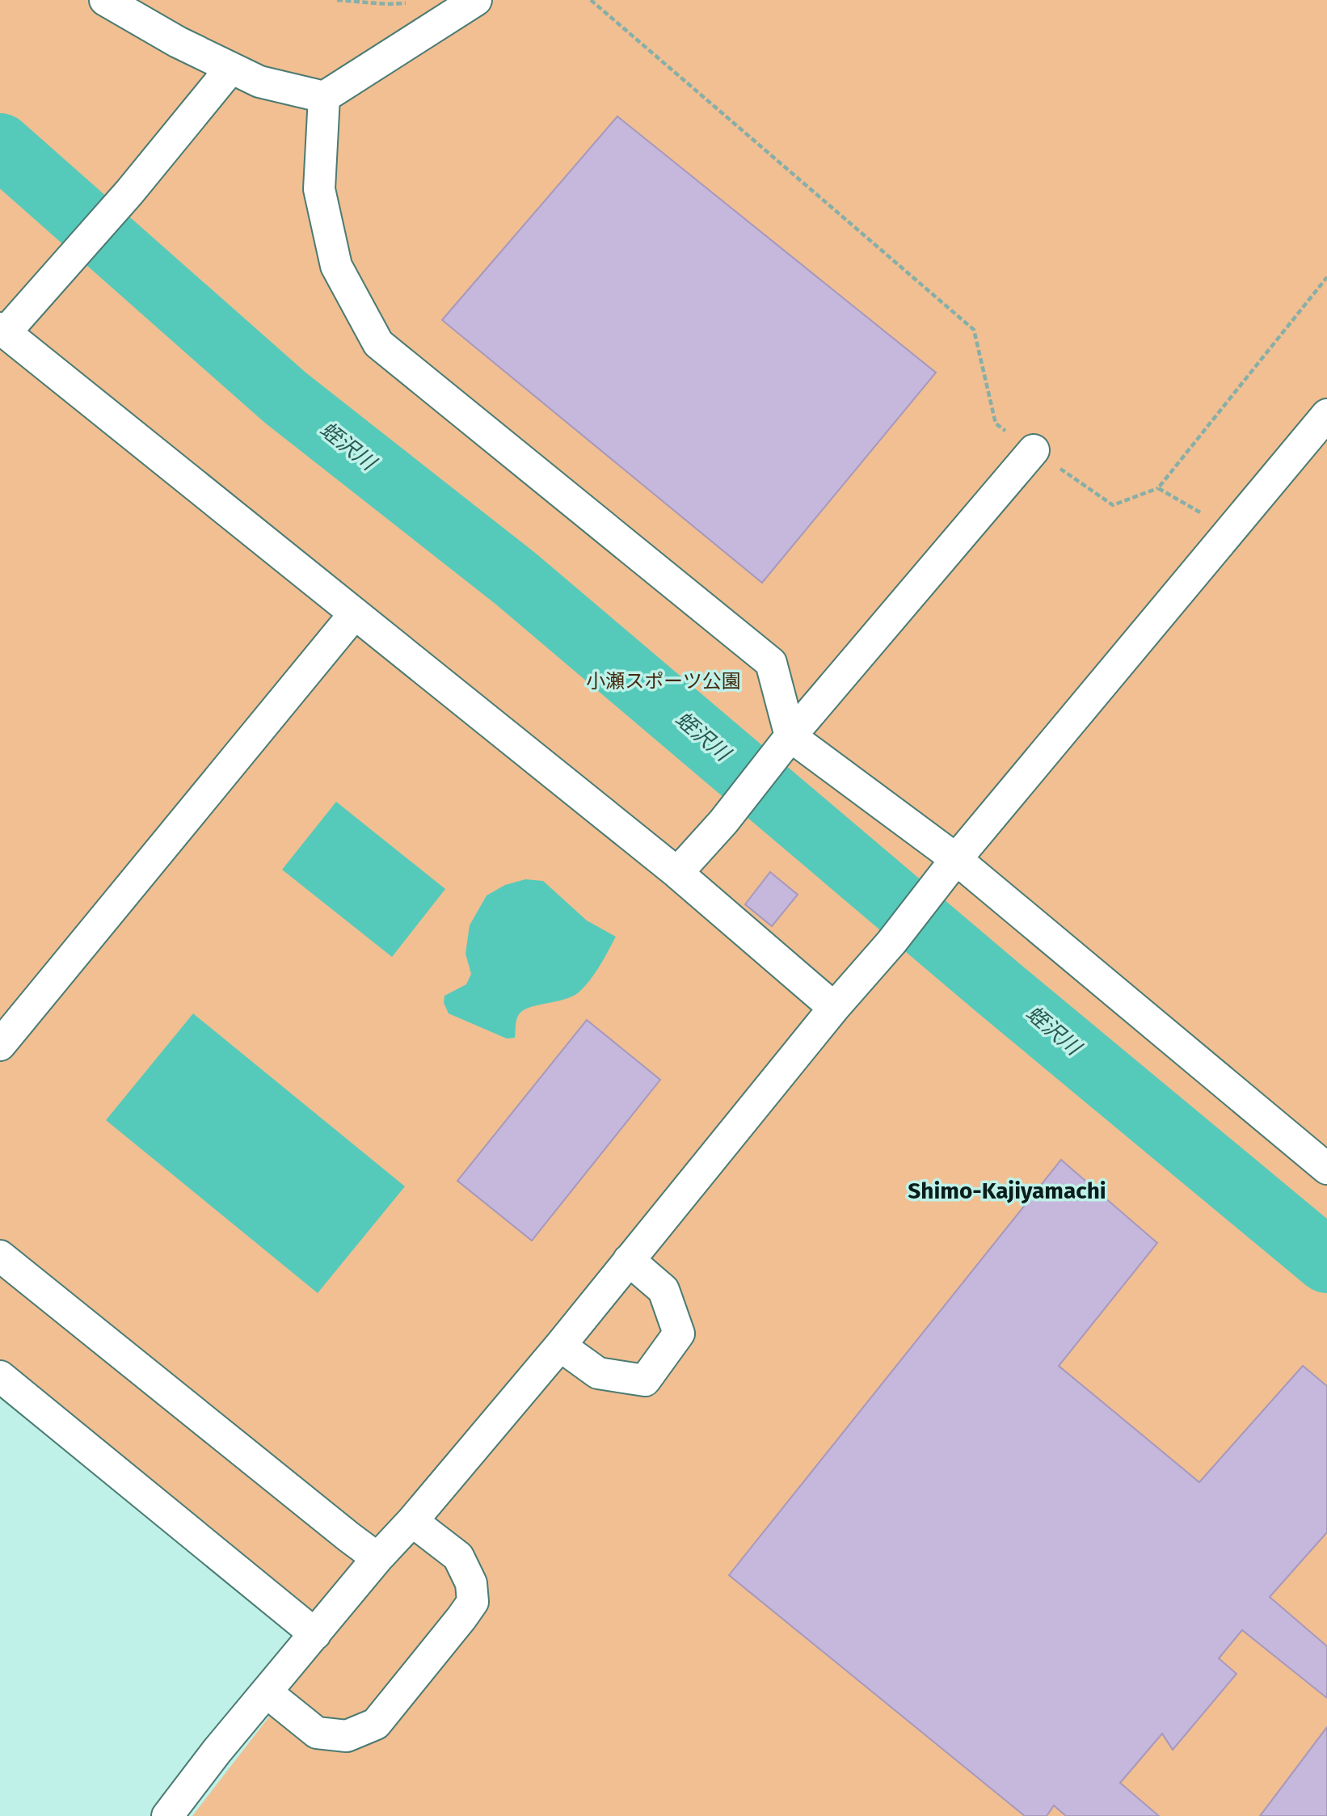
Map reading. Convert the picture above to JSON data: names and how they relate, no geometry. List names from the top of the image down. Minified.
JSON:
{"districts":["Shimo-Kajiyamachi"],"water":["蛭沢川"],"parks":["小瀬スポーツ公園"]}
